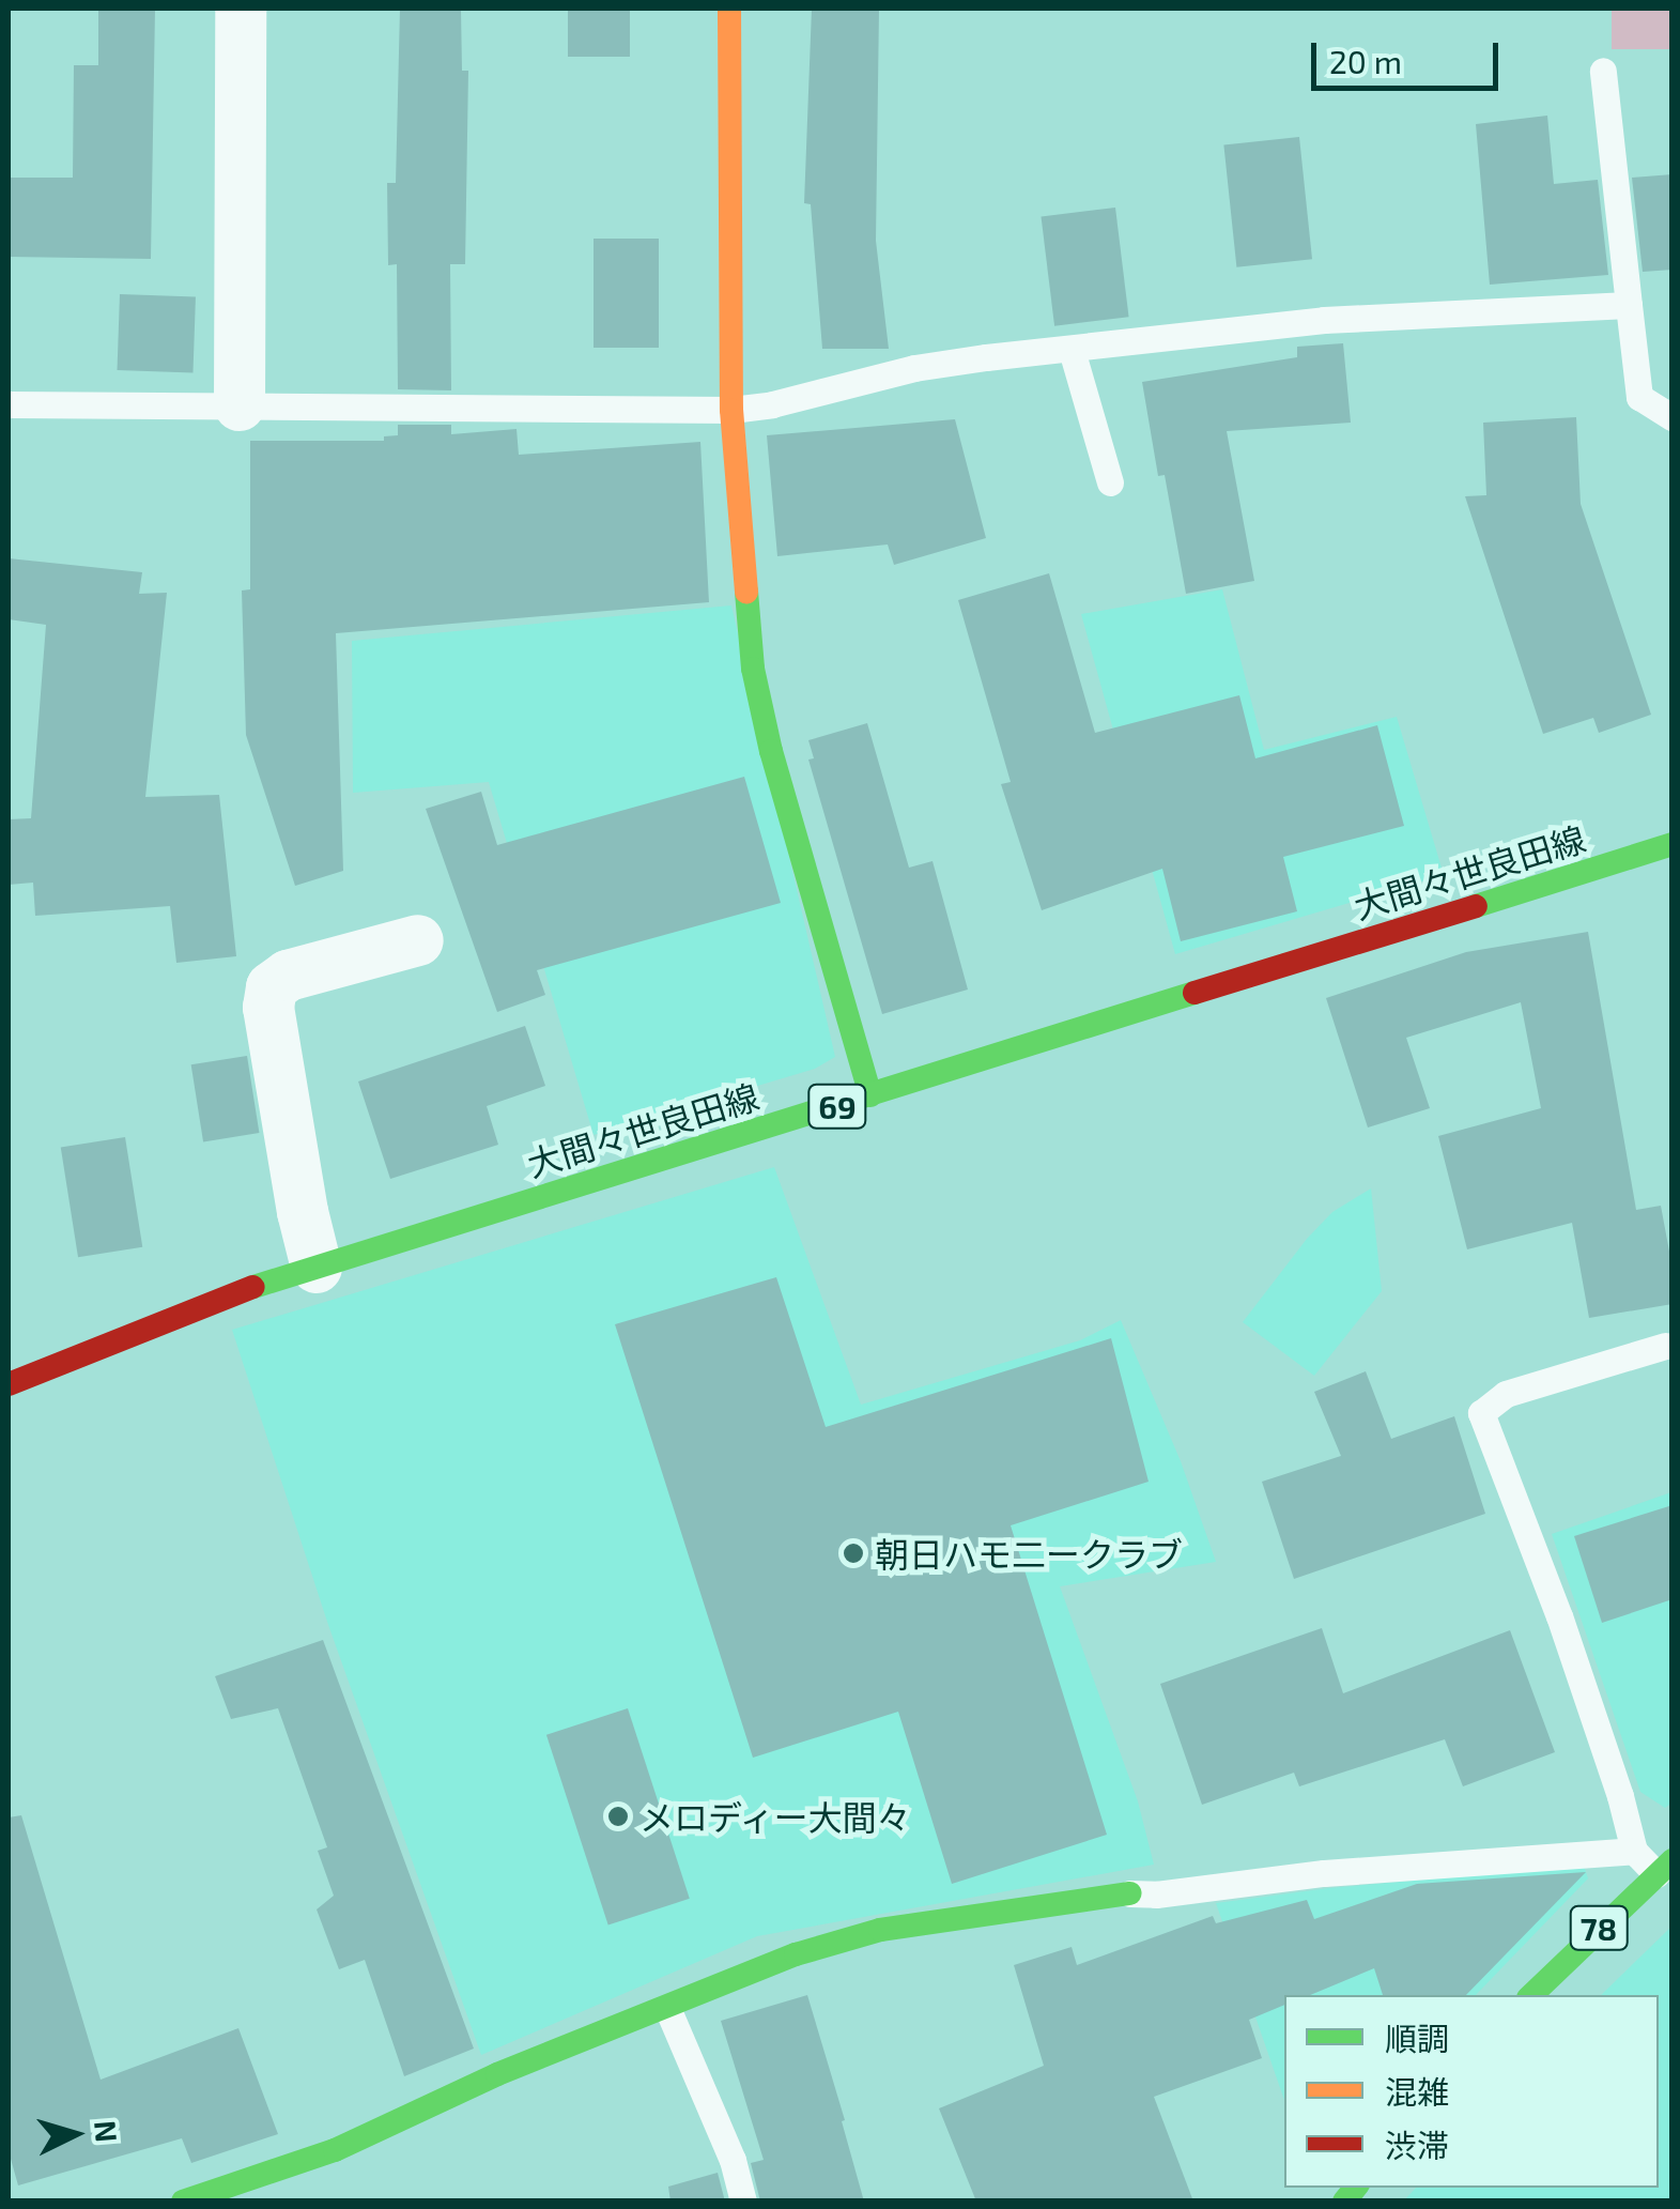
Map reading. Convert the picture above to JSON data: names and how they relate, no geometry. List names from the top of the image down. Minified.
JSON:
{"streets":{"street":["大間々世良田線","69","78"]},"places":["朝日ハモ二ークラブ","メロディー大間々"],"legend":["順調","混雑","渋滞"],"scale_bar":"20 m","north":"right"}
